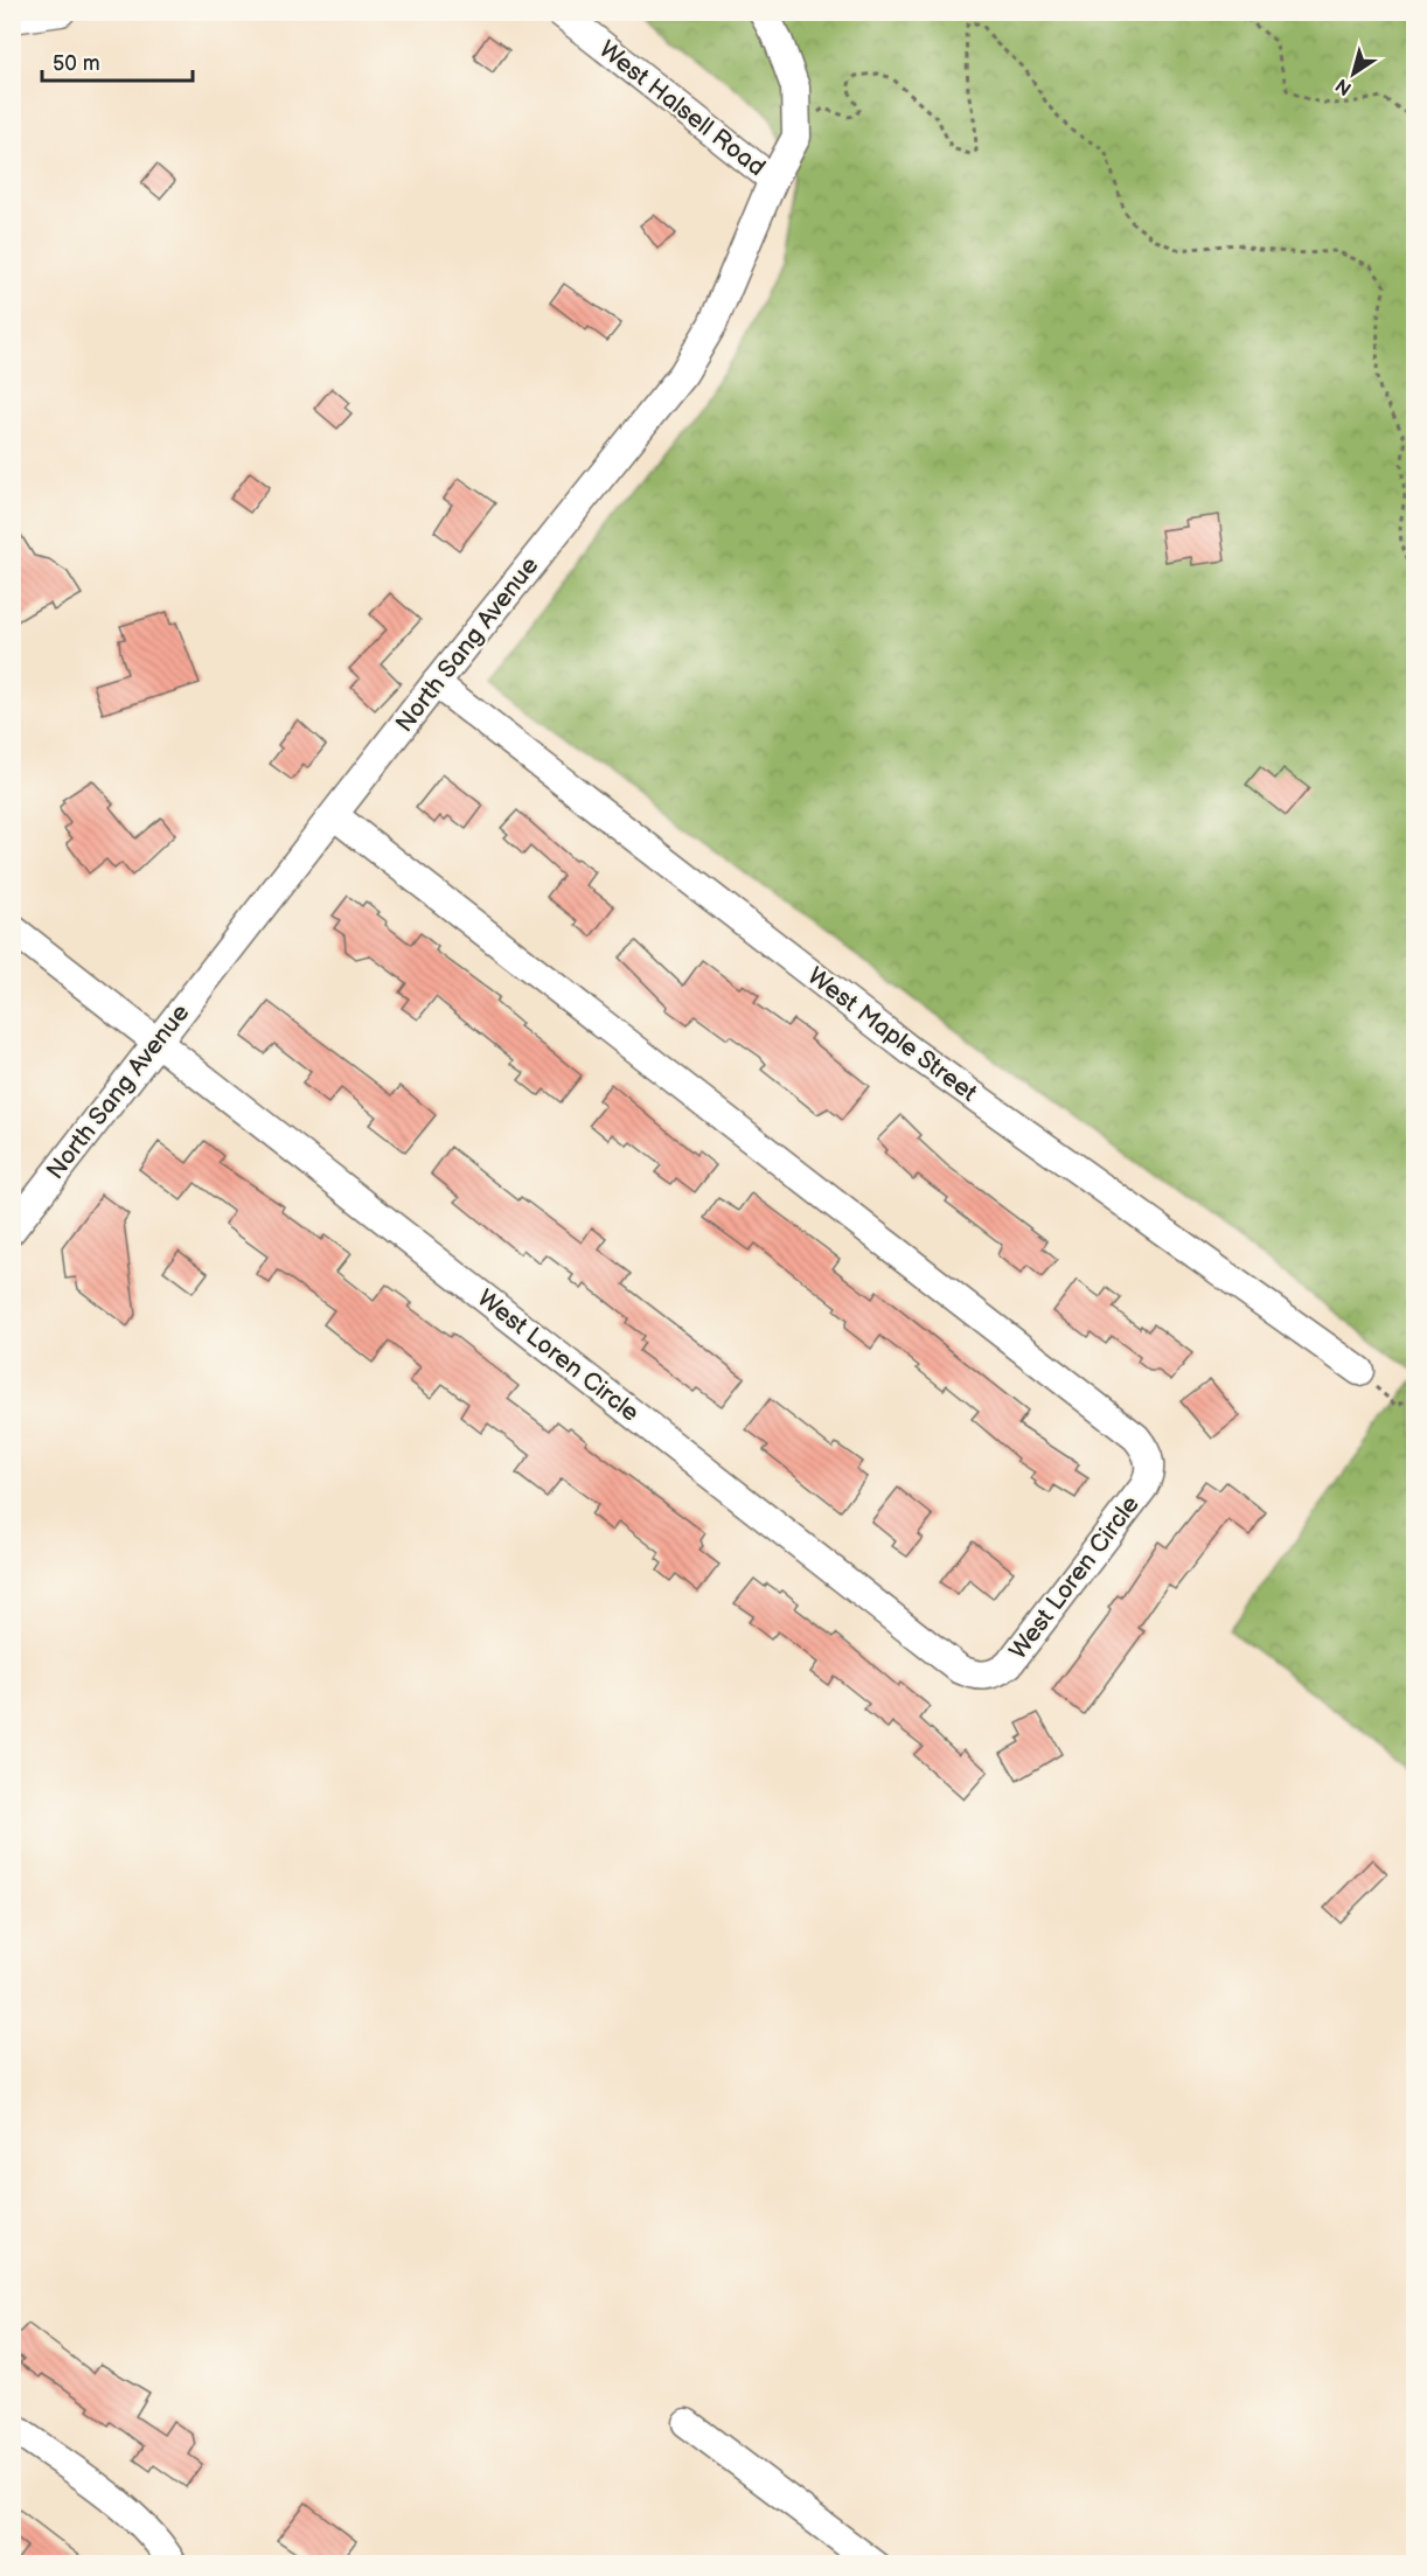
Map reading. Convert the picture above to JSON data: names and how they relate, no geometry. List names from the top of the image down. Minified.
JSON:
{"streets":{"street":["West Halsell Road","North Sang Avenue","West Maple Street","West Loren Circle"]},"crossings":[["West Halsell Road","North Sang Avenue"],["North Sang Avenue","West Maple Street"],["North Sang Avenue","West Loren Circle"]],"scale_bar":"50 m","north":"bottom left"}
